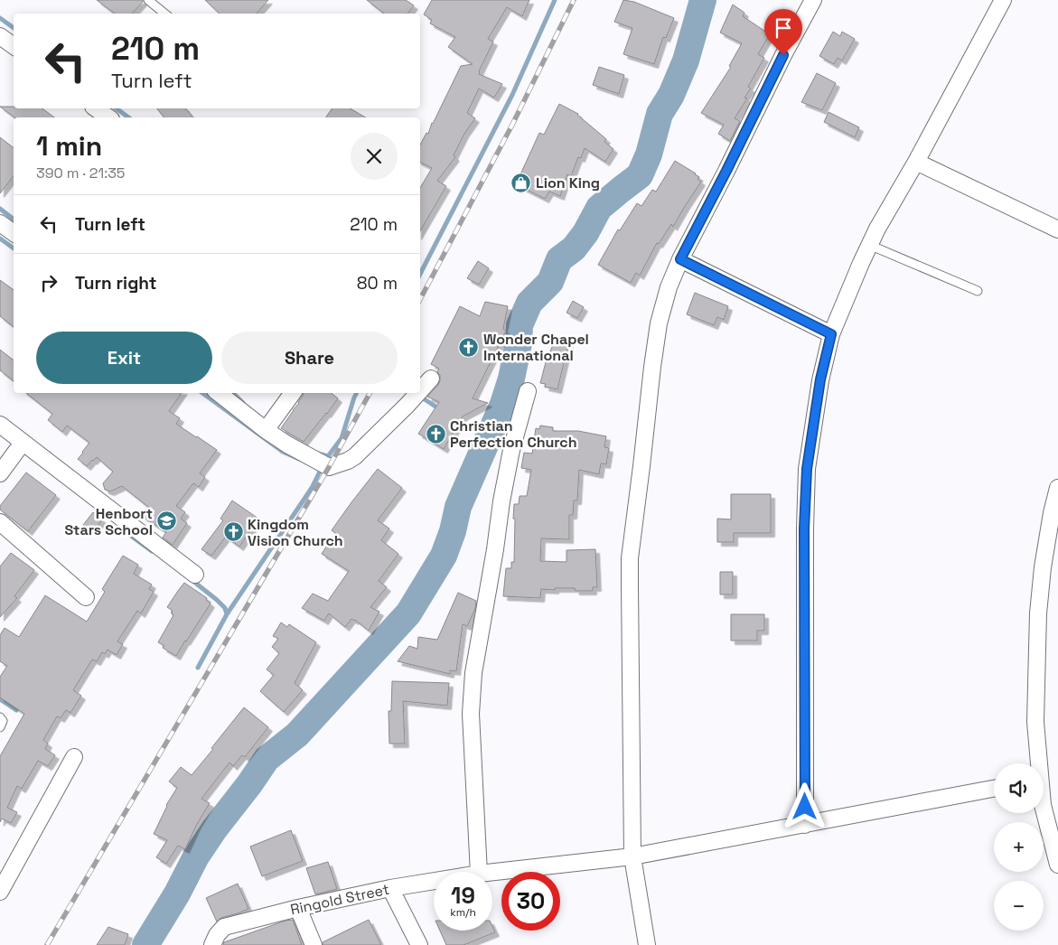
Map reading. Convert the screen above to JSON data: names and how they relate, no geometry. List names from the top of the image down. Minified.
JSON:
{"streets":{"street":["Ringold Street"]},"places":{"shop":["Lion King"],"church":["Wonder Chapel International","Christian Perfection Church","Kingdom Vision Church"],"school or university":["Henbort Stars School"]},"page":{"turn":["210 m","Turn left"],"heading":["1 min","390 m · 21:35"],"list":[{"name":"Turn left","value":"210 m"},{"name":"Turn right","value":"80 m"}],"buttons":["Exit","Share"],"map_buttons":["+","−"],"speed":"19 km/h","limit":"30"}}
